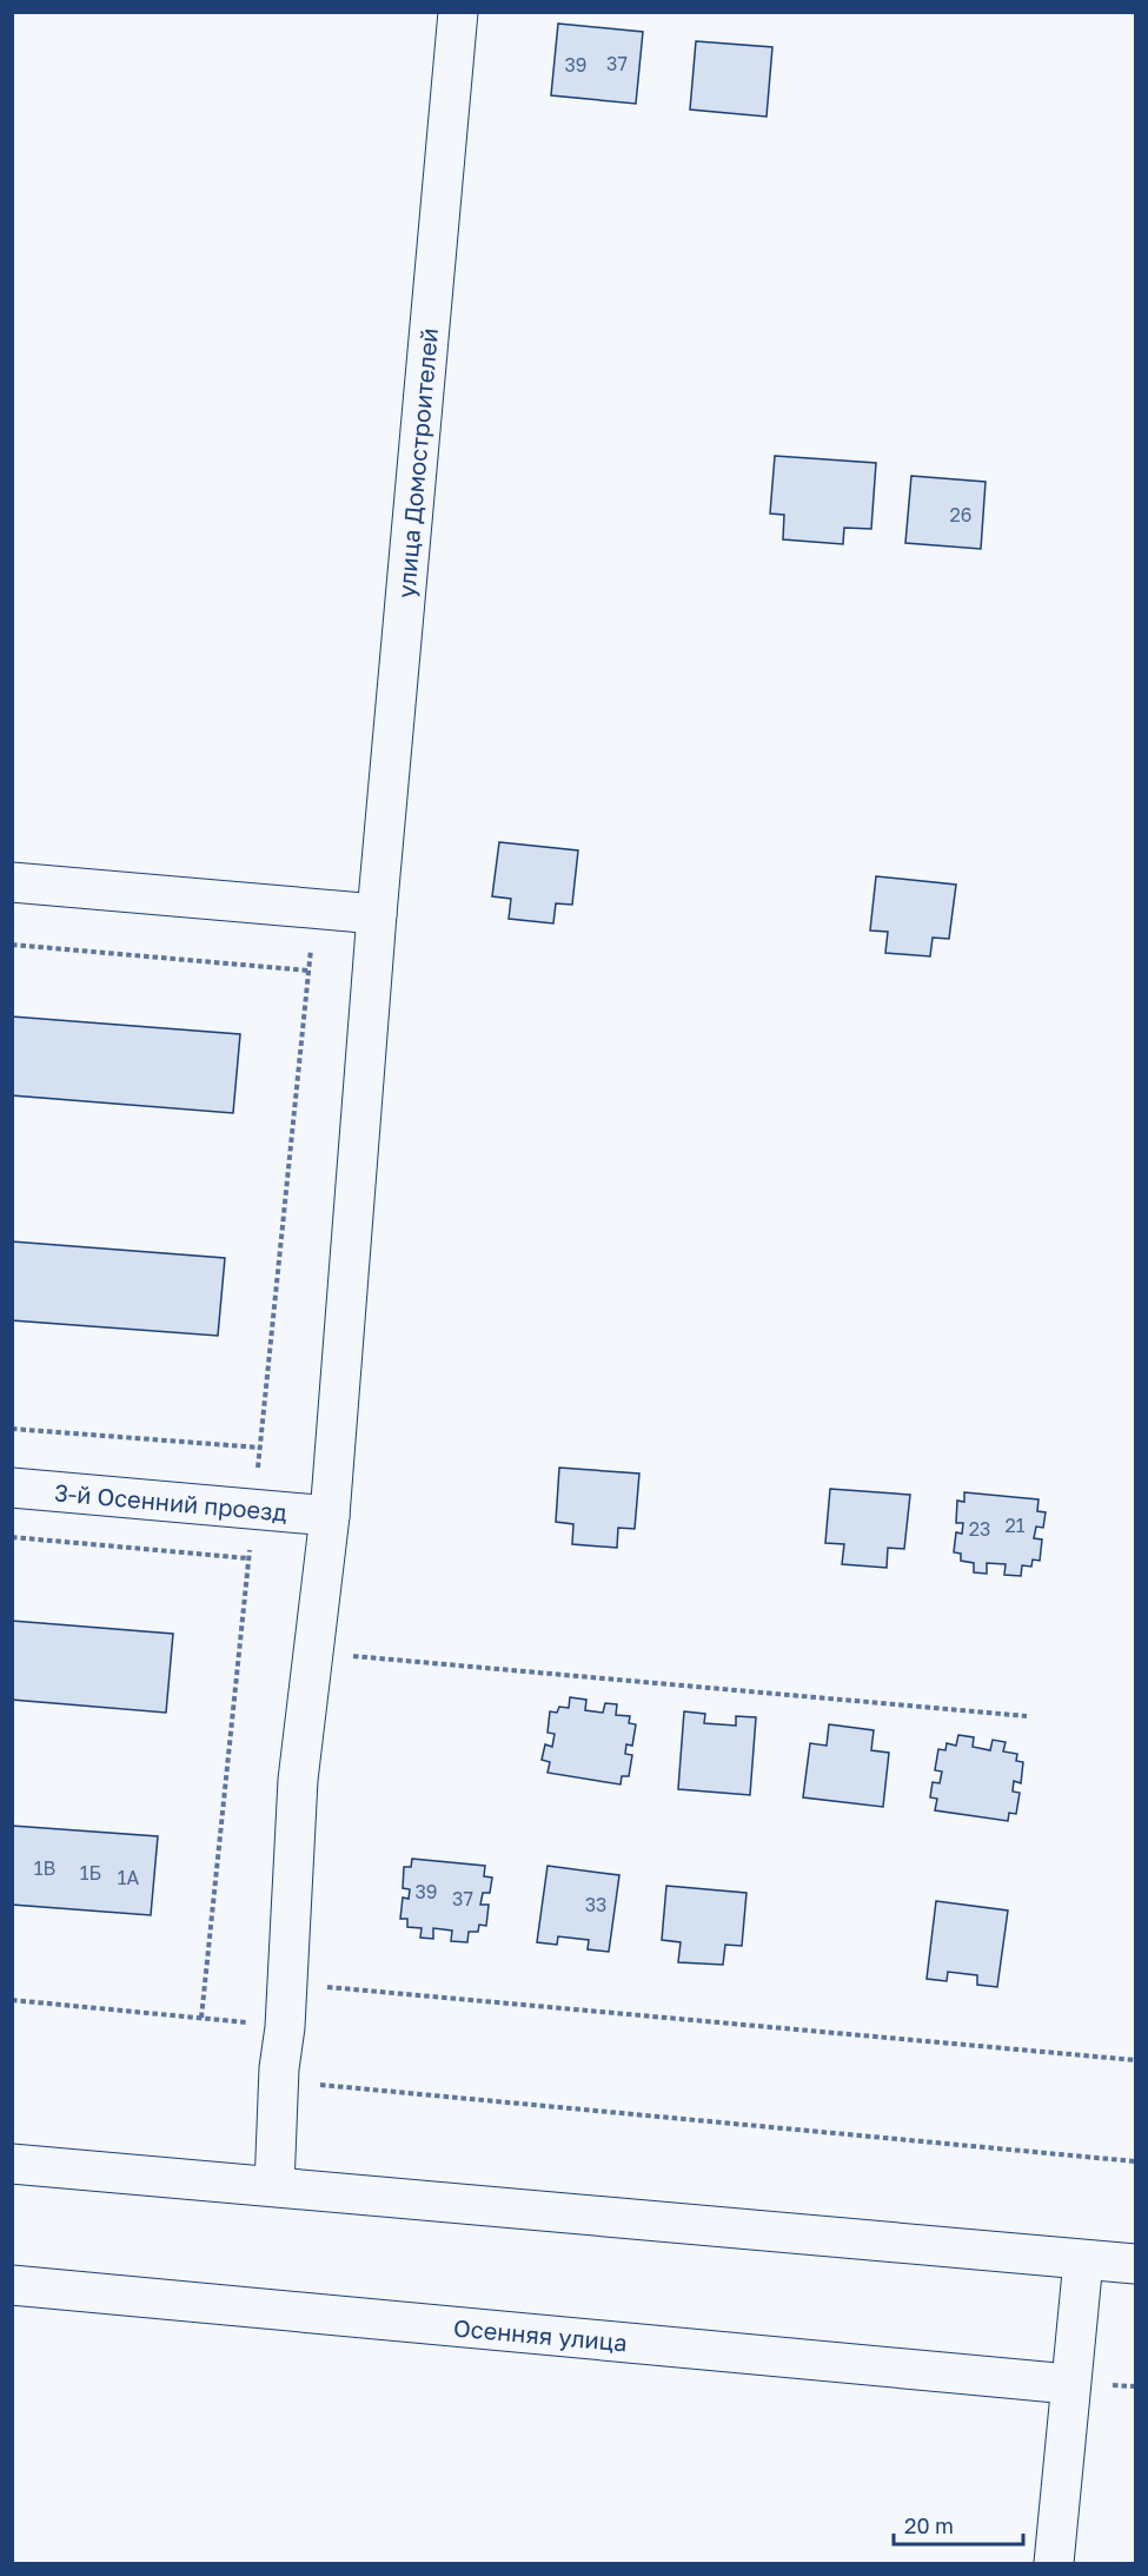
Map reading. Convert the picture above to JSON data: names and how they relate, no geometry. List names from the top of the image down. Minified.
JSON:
{"streets":{"street":["улица Домостроителей","3-й Осенний проезд","Осенняя улица"]},"crossings":[["улица Домостроителей","3-й Осенний проезд"]],"house_numbers":["37","39","26","21","23","1В","1Б","1А","39","37","33"],"scale_bar":"20 m"}
